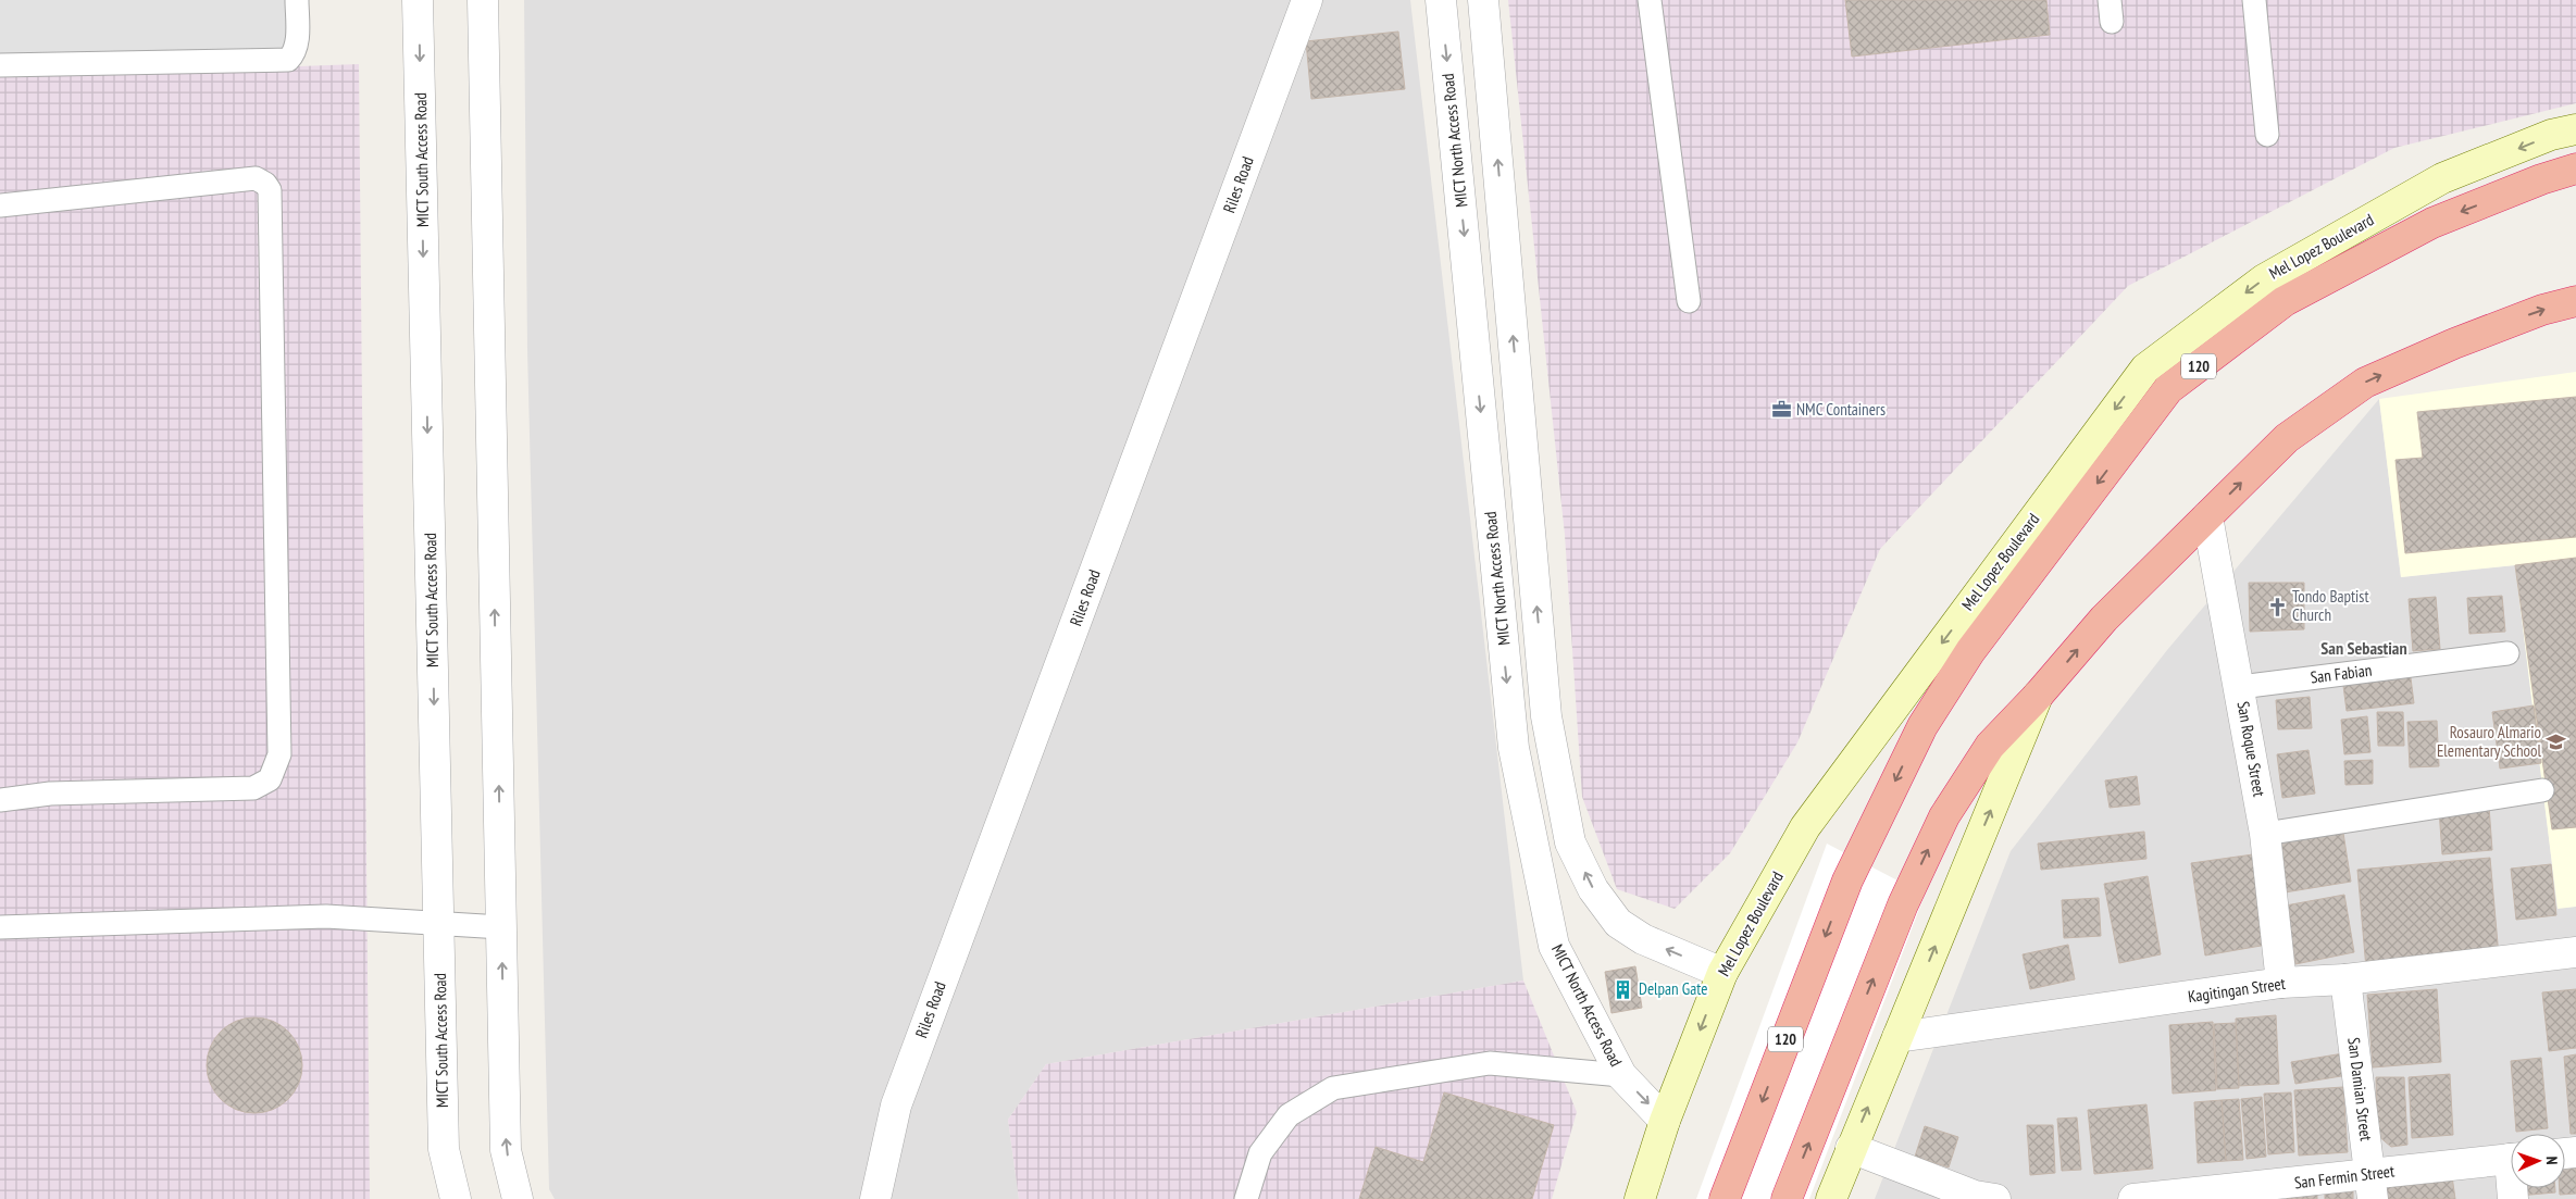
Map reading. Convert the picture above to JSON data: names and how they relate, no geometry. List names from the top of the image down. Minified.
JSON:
{"streets":{"highway":["Mel Lopez Boulevard","120"],"street":["MICT North Access Road","MICT South Access Road","Riles Road","San Roque Street","Kagitingan Street","San Damian Street","San Fermin Street"],"lane":["San Fabian"]},"crossings":[["MICT North Access Road","Mel Lopez Boulevard"],["San Fabian","San Roque Street"],["San Roque Street","Kagitingan Street"],["Kagitingan Street","San Damian Street"],["San Damian Street","San Fermin Street"]],"one_way":["Mel Lopez Boulevard"],"districts":["San Sebastian"],"places":{"office":["NMC Containers"],"church":["Tondo Baptist Church"],"school or university":["Rosauro Almario Elementary School"],"building":["Delpan Gate"]},"north":"right"}
